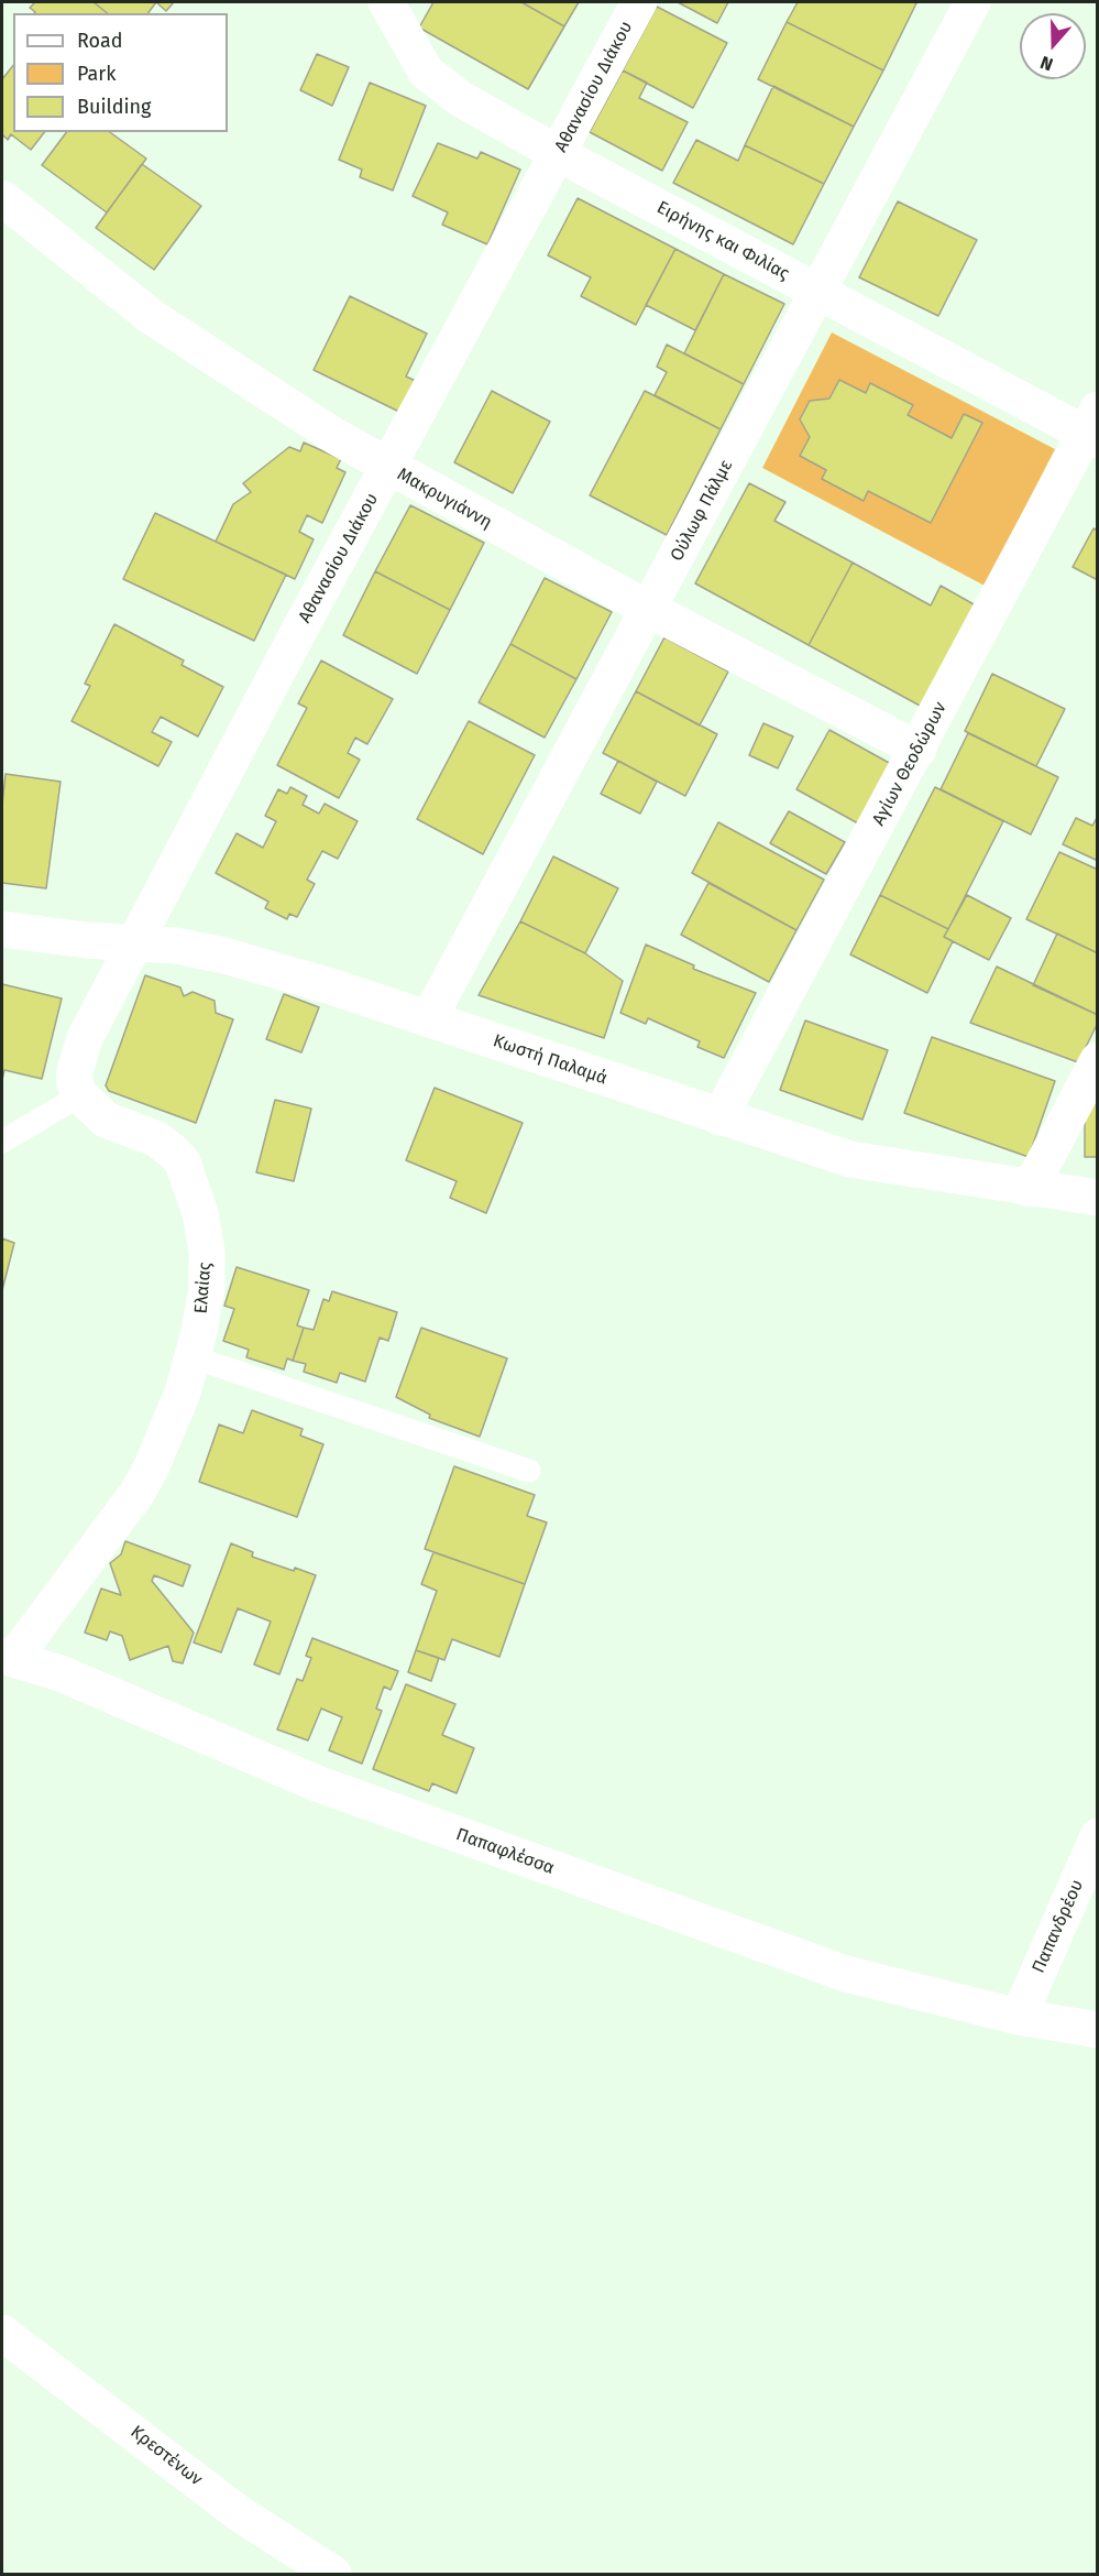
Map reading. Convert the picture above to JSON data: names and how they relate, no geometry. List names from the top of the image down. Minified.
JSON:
{"streets":{"street":["Αθανασίου Διάκου","Ειρήνης και Φιλίας","Μακρυγιάννη","Ούλωφ Πάλμε","Αγίων Θεοδώρων","Κωστή Παλαμά","Ελαίας","Παπαφλέσσα","Παπανδρέου","Κρεστένων"]},"crossings":[["Αθανασίου Διάκου","Ειρήνης και Φιλίας"],["Αθανασίου Διάκου","Μακρυγιάννη"],["Αθανασίου Διάκου","Κωστή Παλαμά"],["Ειρήνης και Φιλίας","Ούλωφ Πάλμε"],["Ειρήνης και Φιλίας","Αγίων Θεοδώρων"],["Μακρυγιάννη","Ούλωφ Πάλμε"],["Μακρυγιάννη","Αγίων Θεοδώρων"],["Ούλωφ Πάλμε","Κωστή Παλαμά"],["Αγίων Θεοδώρων","Κωστή Παλαμά"],["Ελαίας","Παπαφλέσσα"],["Παπαφλέσσα","Παπανδρέου"]],"legend":["Road","Park","Building"],"north":"bottom"}
